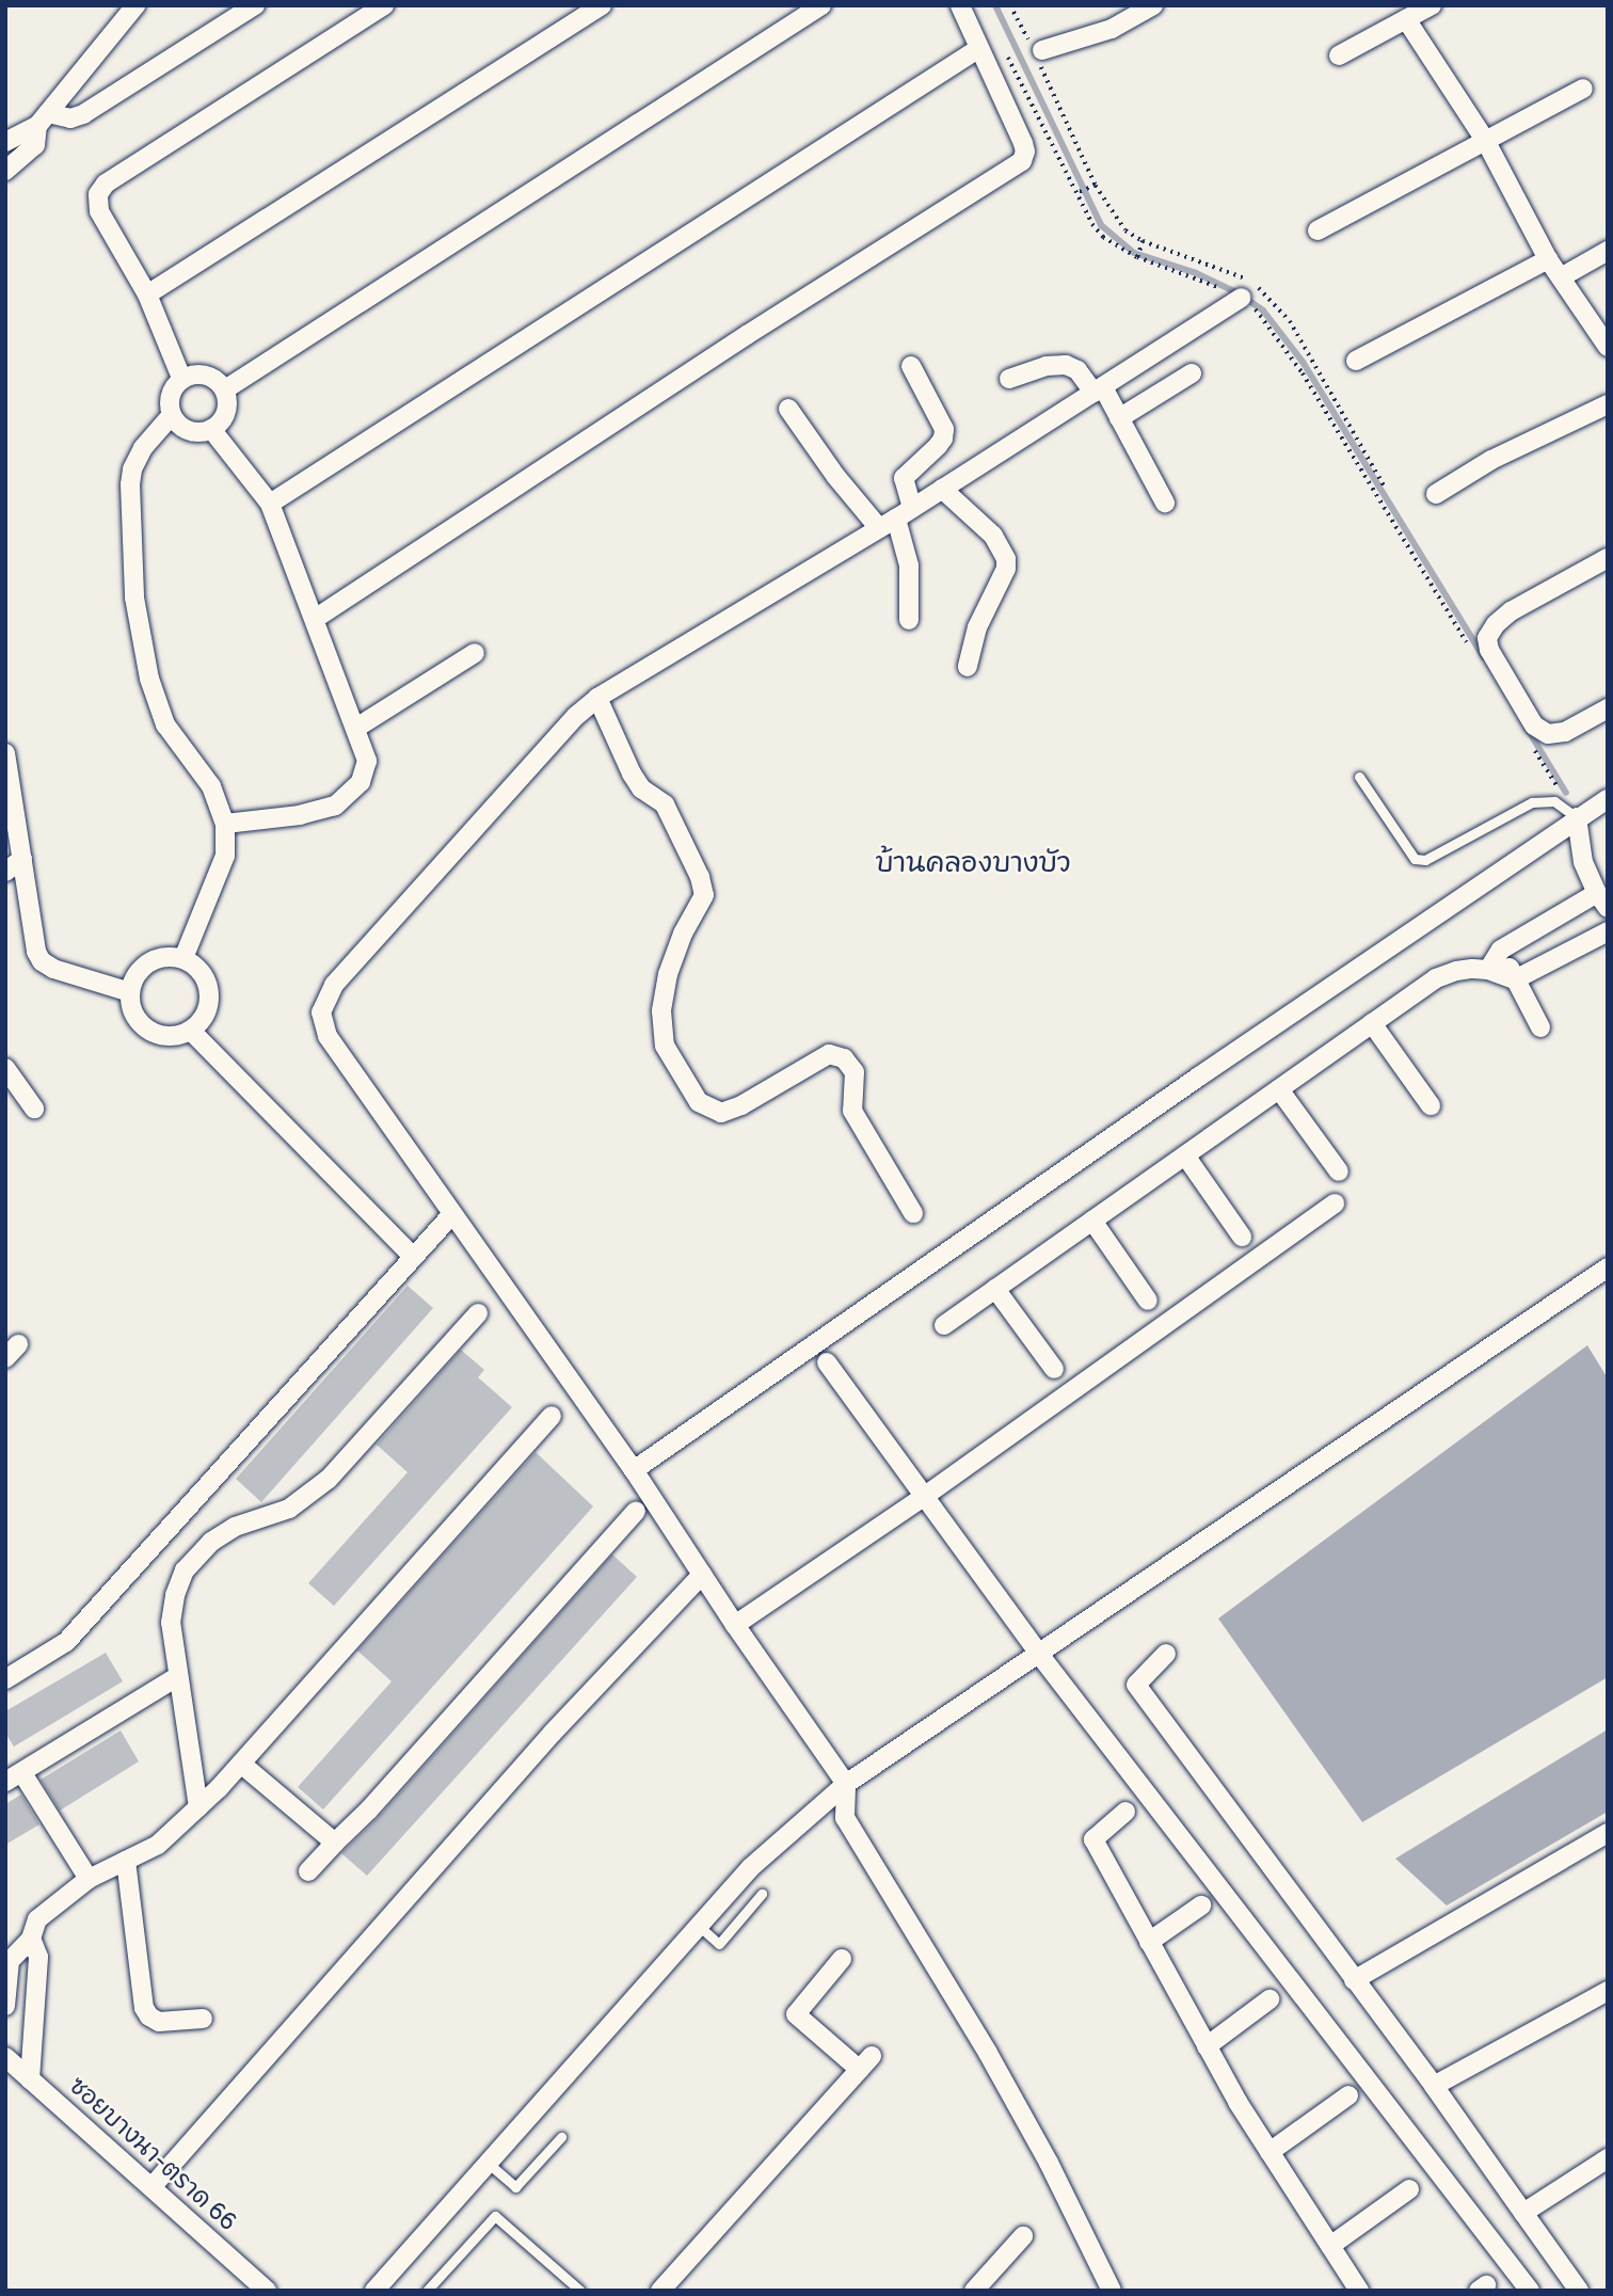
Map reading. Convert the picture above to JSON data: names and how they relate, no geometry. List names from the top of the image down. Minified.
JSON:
{"streets":{"street":["ซอยบางนา-ตราด 66"]},"districts":["บ้านคลองบางบัว"]}
